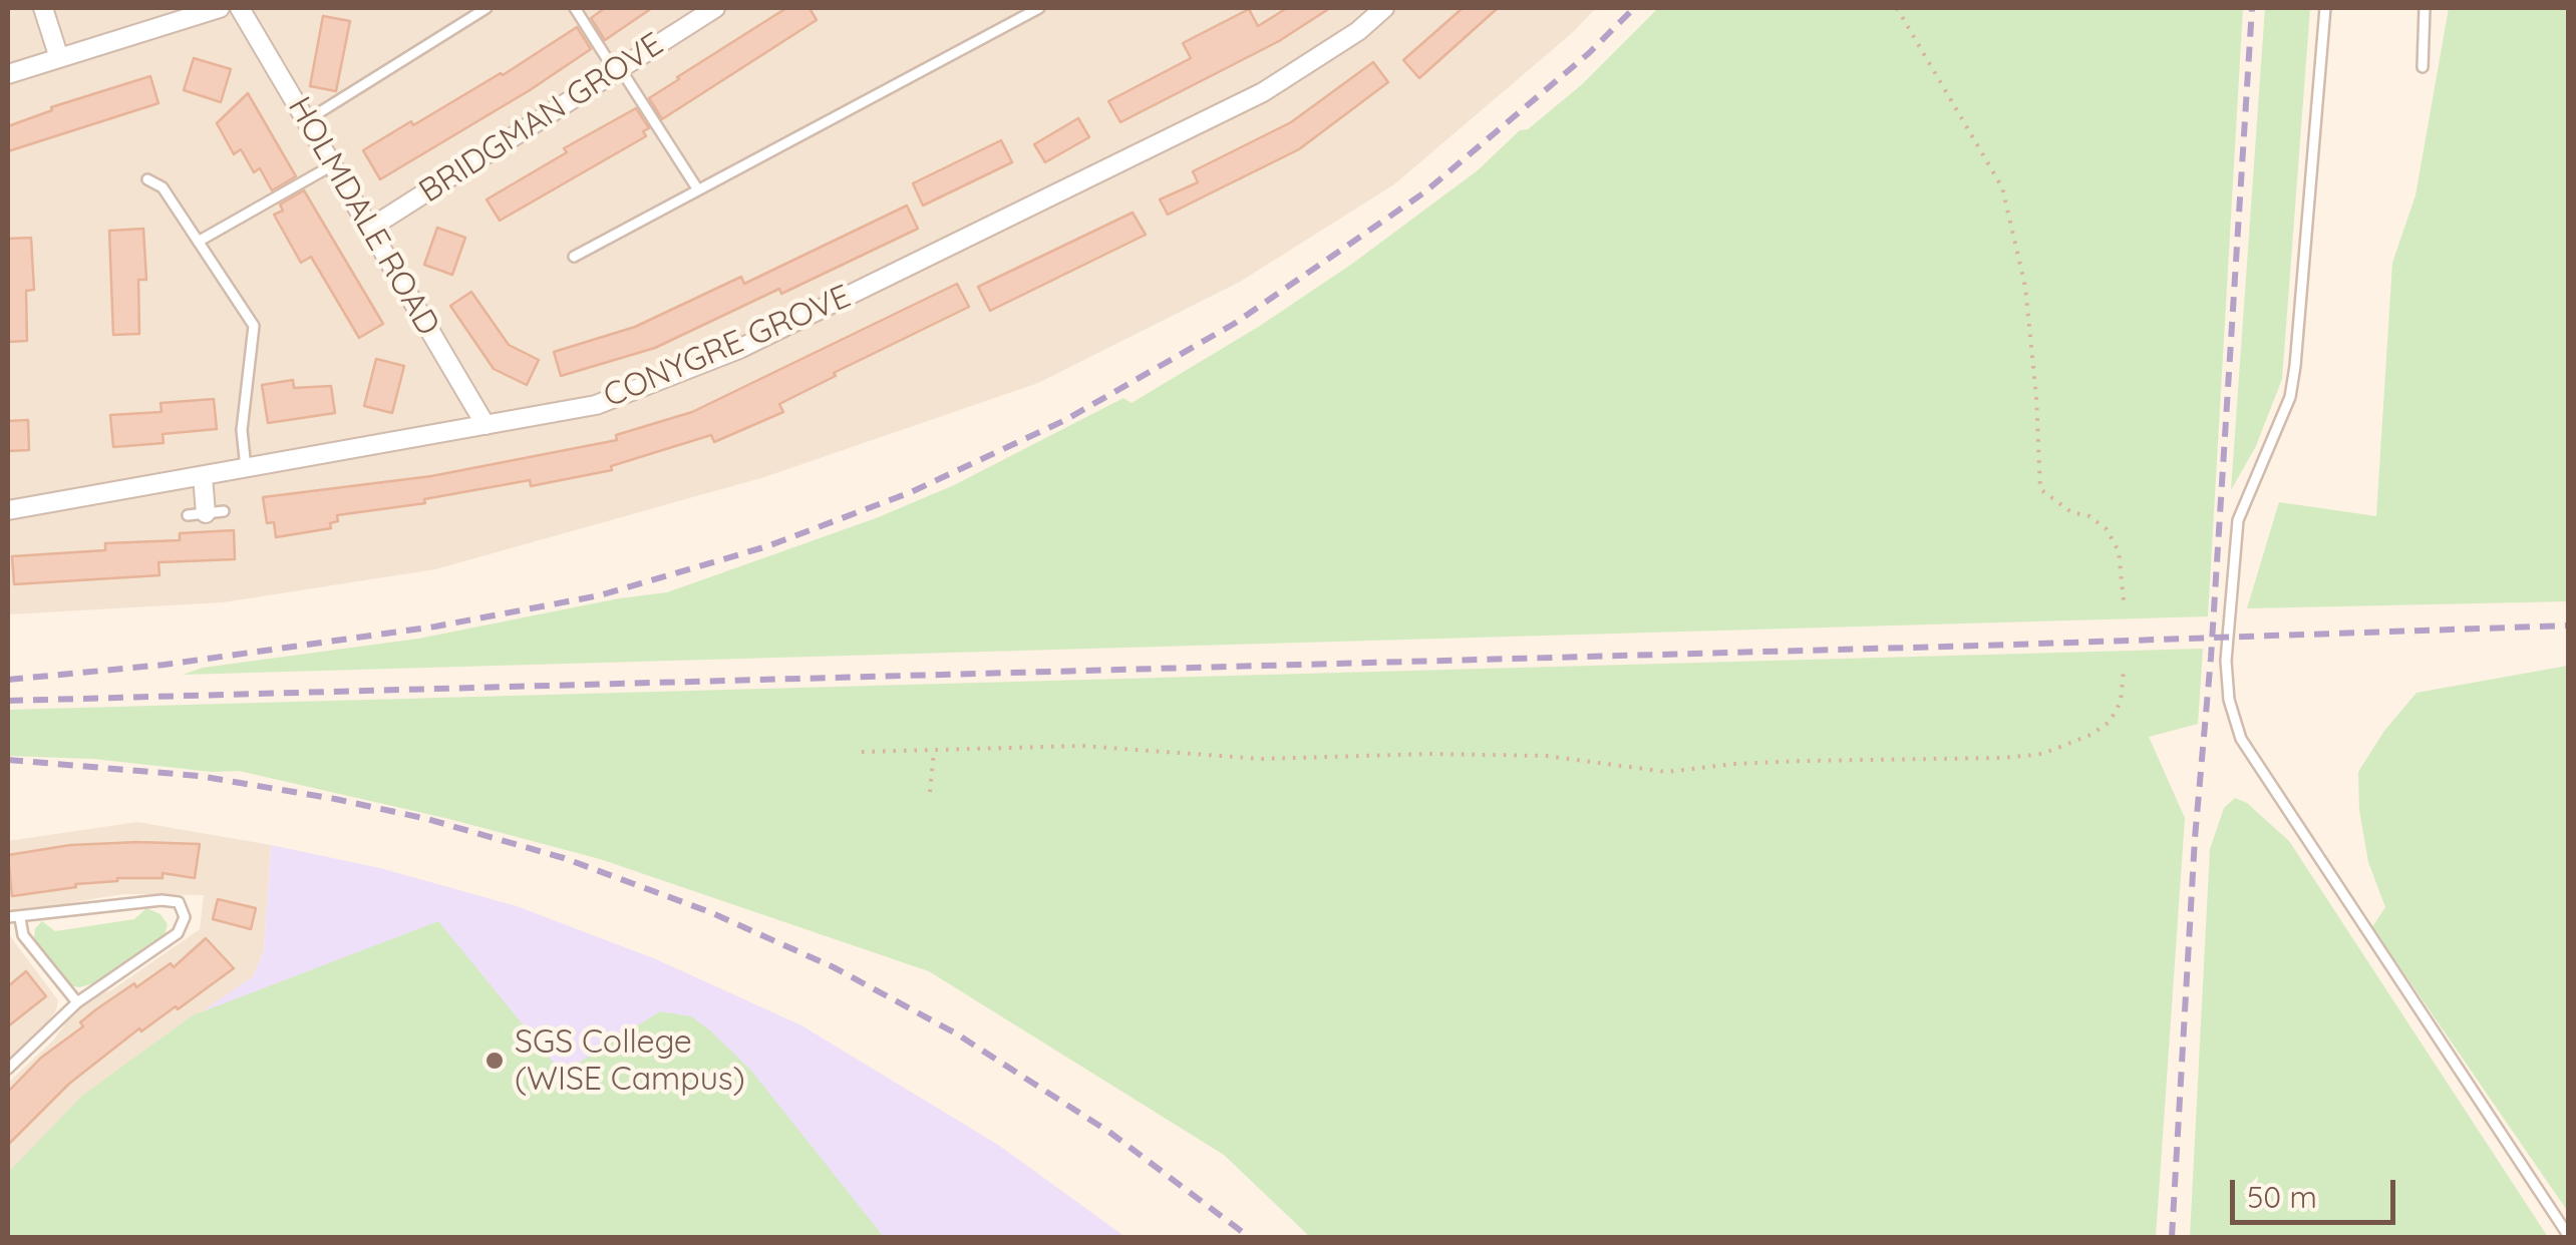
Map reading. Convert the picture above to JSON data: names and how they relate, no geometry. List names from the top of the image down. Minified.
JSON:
{"streets":{"street":["BRIDGMAN GROVE","HOLMDALE ROAD","CONYGRE GROVE"]},"crossings":[["BRIDGMAN GROVE","HOLMDALE ROAD"],["HOLMDALE ROAD","CONYGRE GROVE"]],"places":["SGS College (WISE Campus)"],"scale_bar":"50 m"}
